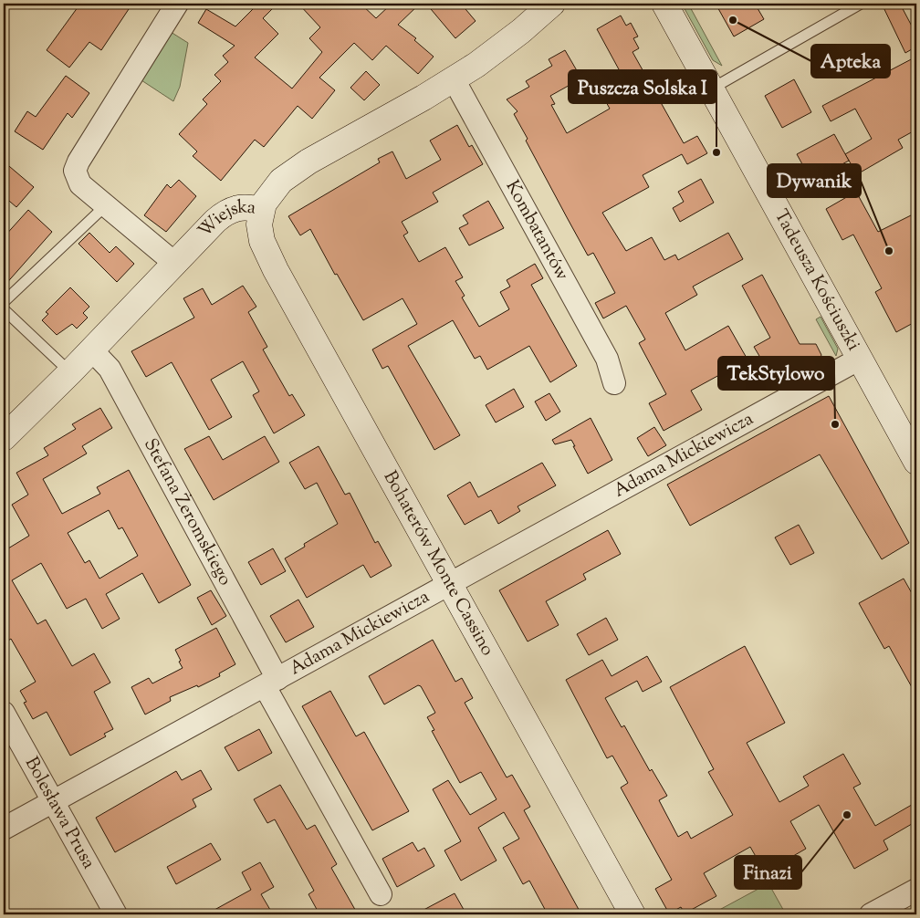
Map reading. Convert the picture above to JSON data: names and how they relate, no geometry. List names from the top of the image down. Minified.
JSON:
{"streets":{"street":["Wiejska","Kombatantów","Tadeusza Kościuszki","Adama Mickiewicza","Stefana Żeromskiego","Bohaterów Monte Cassino","Bolesława Prusa"]},"crossings":[["Wiejska","Kombatantów"],["Wiejska","Stefana Żeromskiego"],["Wiejska","Bohaterów Monte Cassino"],["Tadeusza Kościuszki","Adama Mickiewicza"],["Adama Mickiewicza","Stefana Żeromskiego"],["Adama Mickiewicza","Bohaterów Monte Cassino"],["Adama Mickiewicza","Bolesława Prusa"]],"places":["Apteka","Puszcza Solska I","Dywanik","TekStylowo","Finazi"]}
